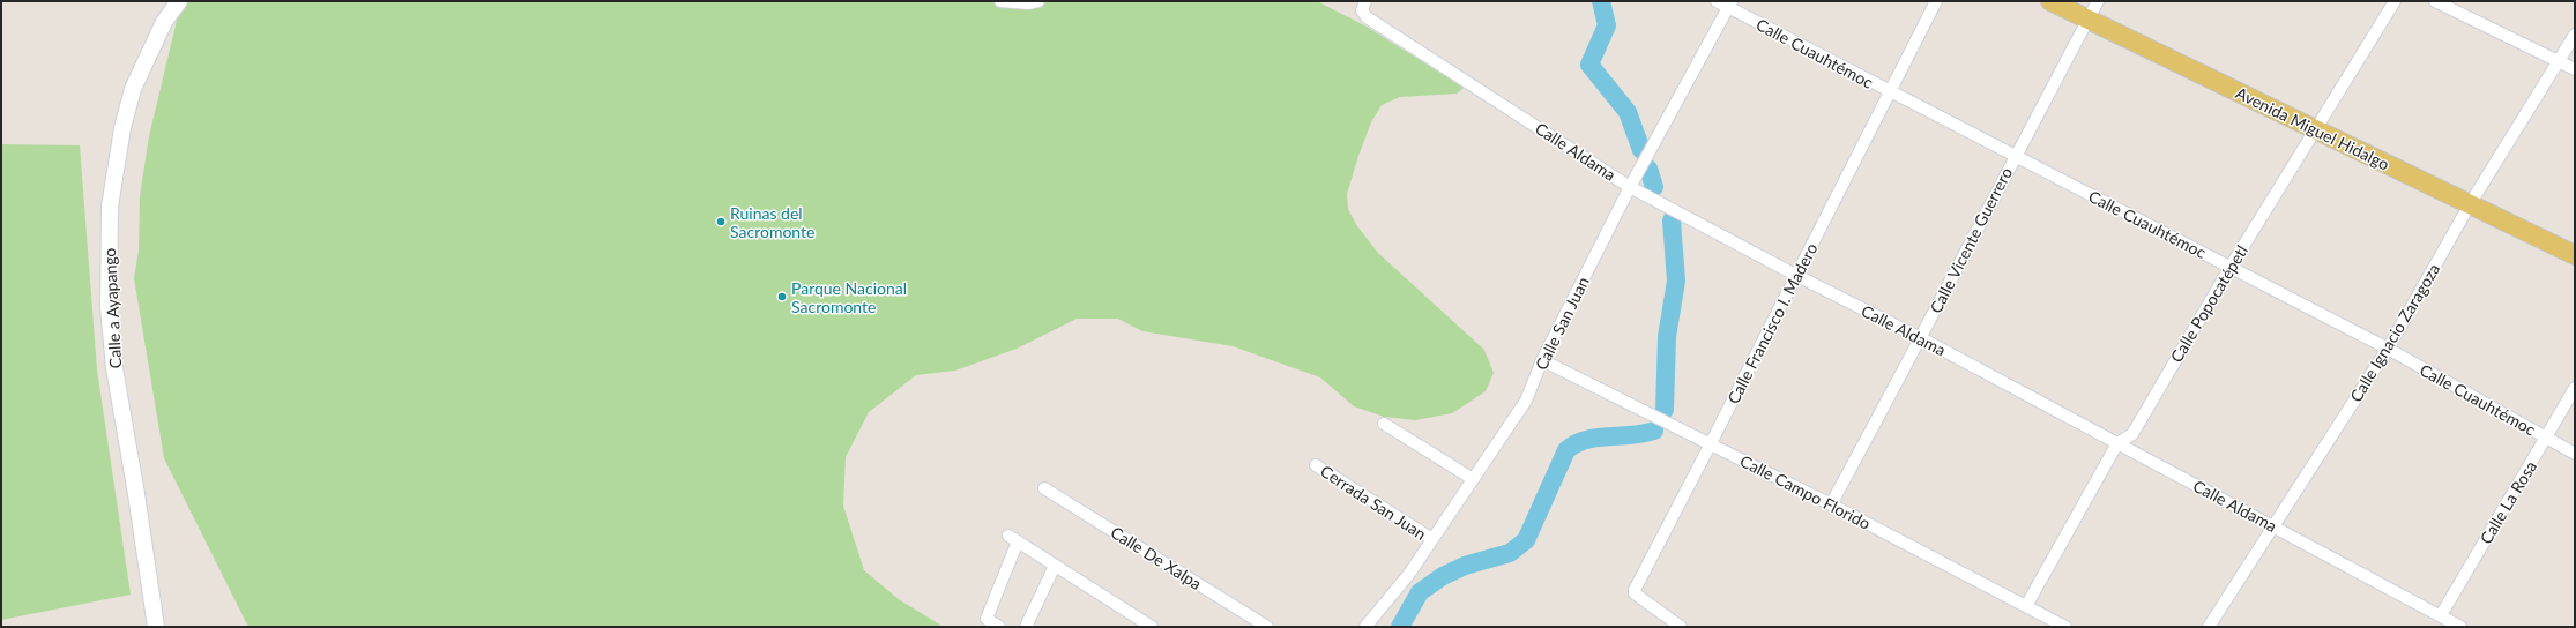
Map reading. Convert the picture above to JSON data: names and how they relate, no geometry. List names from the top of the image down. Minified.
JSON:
{"streets":{"main road":["Avenida Miguel Hidalgo","Calle a Ayapango"],"street":["Calle Cuauhtémoc","Calle Aldama","Calle Vicente Guerrero","Calle Popocatépetl","Calle San Juan","Calle Francisco I. Madero","Calle Ignacio Zaragoza","Calle Campo Florido","Cerrada San Juan","Calle La Rosa","Calle De Xalpa"]},"crossings":[["Calle Cuauhtémoc","Calle Vicente Guerrero"],["Calle Cuauhtémoc","Calle Popocatépetl"],["Calle Cuauhtémoc","Calle San Juan"],["Calle Cuauhtémoc","Calle Francisco I. Madero"],["Calle Cuauhtémoc","Calle Ignacio Zaragoza"],["Calle Cuauhtémoc","Calle La Rosa"],["Avenida Miguel Hidalgo","Calle Vicente Guerrero"],["Avenida Miguel Hidalgo","Calle Popocatépetl"],["Avenida Miguel Hidalgo","Calle Ignacio Zaragoza"],["Calle Aldama","Calle Vicente Guerrero"],["Calle Aldama","Calle Popocatépetl"],["Calle Aldama","Calle San Juan"],["Calle Aldama","Calle Francisco I. Madero"],["Calle Aldama","Calle Ignacio Zaragoza"],["Calle Aldama","Calle La Rosa"],["Calle Vicente Guerrero","Calle Campo Florido"],["Calle Popocatépetl","Calle Campo Florido"],["Calle San Juan","Calle Campo Florido"],["Calle San Juan","Cerrada San Juan"],["Calle Francisco I. Madero","Calle Campo Florido"]],"places":["Ruinas del Sacromonte","Parque Nacional Sacromonte"]}
